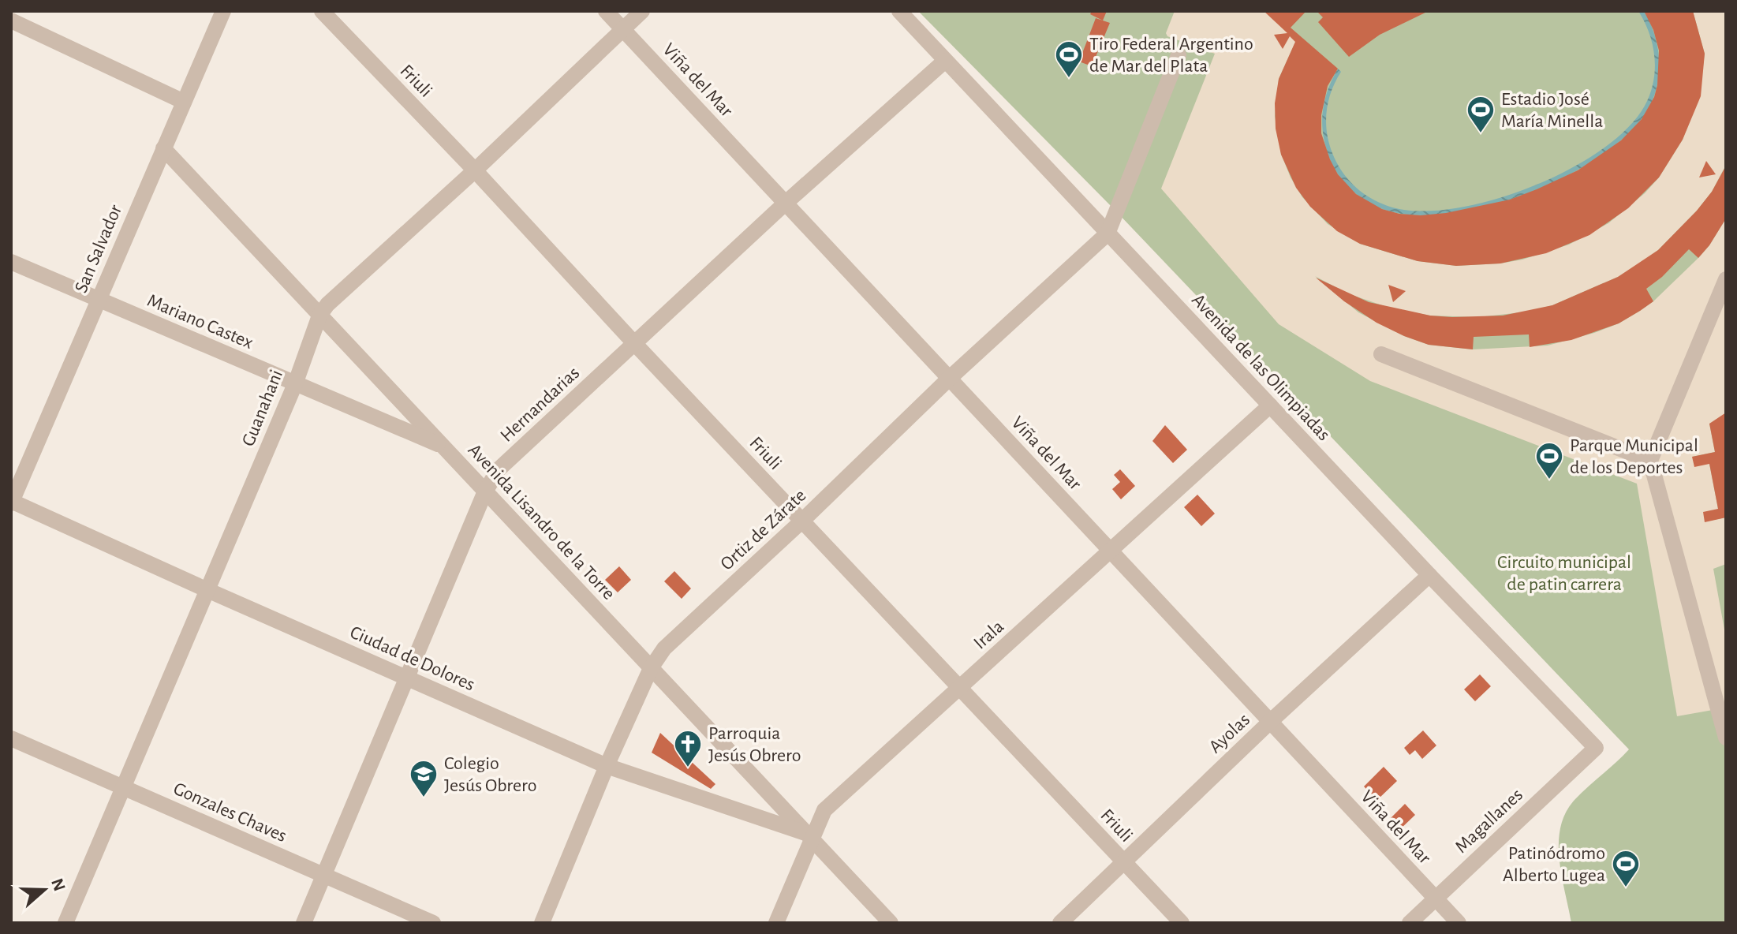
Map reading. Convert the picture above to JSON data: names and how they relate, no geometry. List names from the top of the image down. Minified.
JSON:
{"streets":{"street":["Viña del Mar","Friuli","San Salvador","Mariano Castex","Avenida de las Olimpiadas","Hernandarias","Guanahani","Avenida Lisandro de la Torre","Ortiz de Zárate","Irala","Ciudad de Dolores","Ayolas","Gonzales Chaves","Magallanes"]},"crossings":[["Viña del Mar","Hernandarias"],["Viña del Mar","Guanahani"],["Viña del Mar","Ortiz de Zárate"],["Viña del Mar","Irala"],["Viña del Mar","Ayolas"],["Viña del Mar","Magallanes"],["Friuli","Hernandarias"],["Friuli","Guanahani"],["Friuli","Ortiz de Zárate"],["Friuli","Irala"],["Friuli","Ayolas"],["San Salvador","Mariano Castex"],["San Salvador","Avenida Lisandro de la Torre"],["San Salvador","Ciudad de Dolores"],["Mariano Castex","Guanahani"],["Mariano Castex","Avenida Lisandro de la Torre"],["Avenida de las Olimpiadas","Hernandarias"],["Avenida de las Olimpiadas","Ortiz de Zárate"],["Avenida de las Olimpiadas","Irala"],["Avenida de las Olimpiadas","Ayolas"],["Avenida de las Olimpiadas","Magallanes"],["Hernandarias","Avenida Lisandro de la Torre"],["Hernandarias","Ciudad de Dolores"],["Hernandarias","Gonzales Chaves"],["Guanahani","Avenida Lisandro de la Torre"],["Guanahani","Ciudad de Dolores"],["Guanahani","Gonzales Chaves"],["Avenida Lisandro de la Torre","Ortiz de Zárate"],["Avenida Lisandro de la Torre","Irala"],["Avenida Lisandro de la Torre","Ciudad de Dolores"],["Ortiz de Zárate","Ciudad de Dolores"],["Irala","Ciudad de Dolores"]],"parks":["Circuito municipal de patin carrera"],"places":{"sports":["Tiro Federal Argentino de Mar del Plata","Estadio José María Minella","Parque Municipal de los Deportes","Patinódromo Alberto Lugea"],"church":["Parroquia Jesús Obrero"],"school or university":["Colegio Jesús Obrero"]},"north":"right"}
